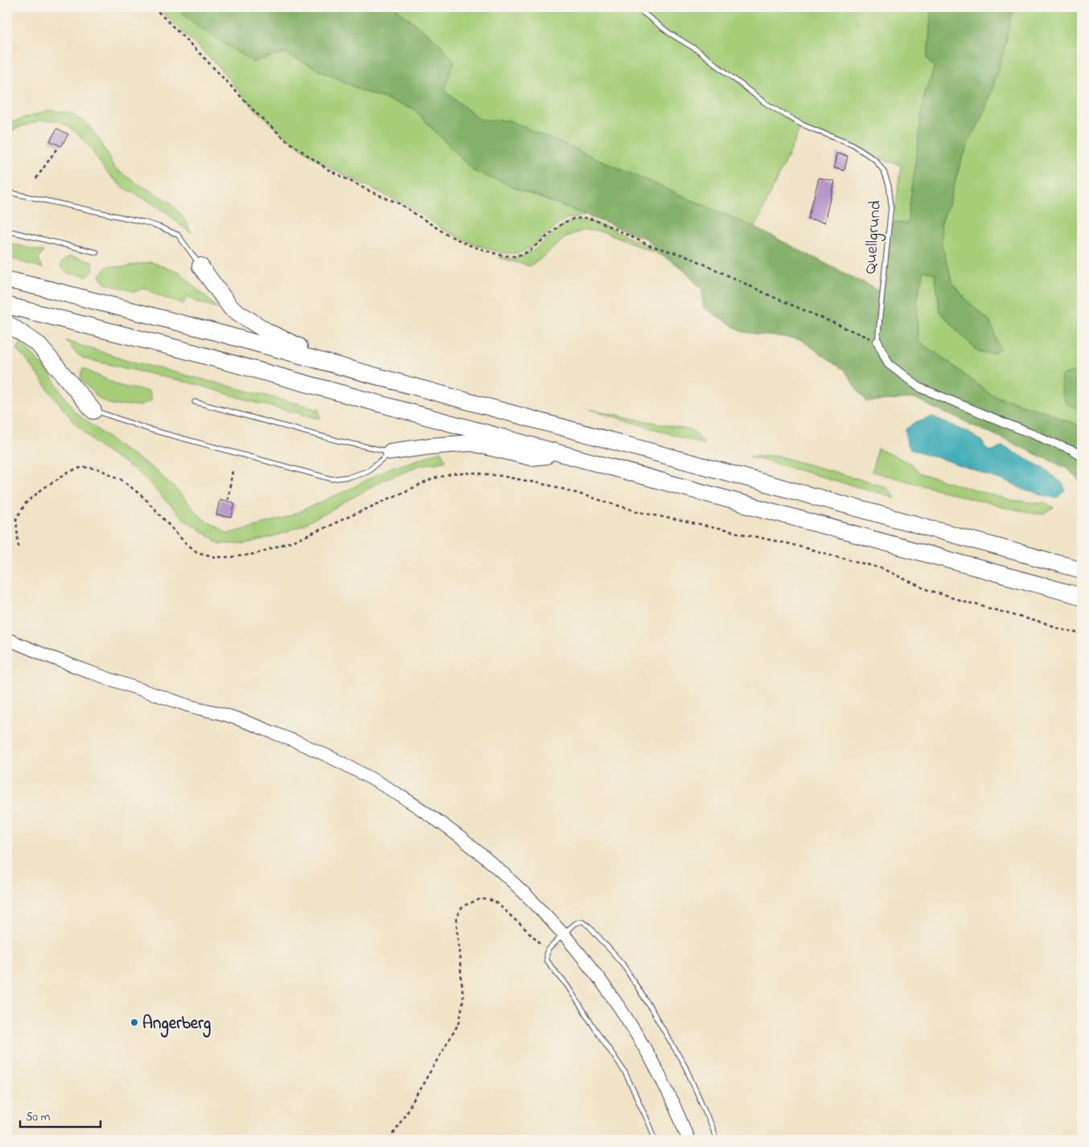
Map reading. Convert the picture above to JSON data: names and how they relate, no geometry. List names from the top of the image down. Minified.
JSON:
{"streets":{"lane":["Quellgrund"]},"places":["Angerberg"],"scale_bar":"50 m"}
